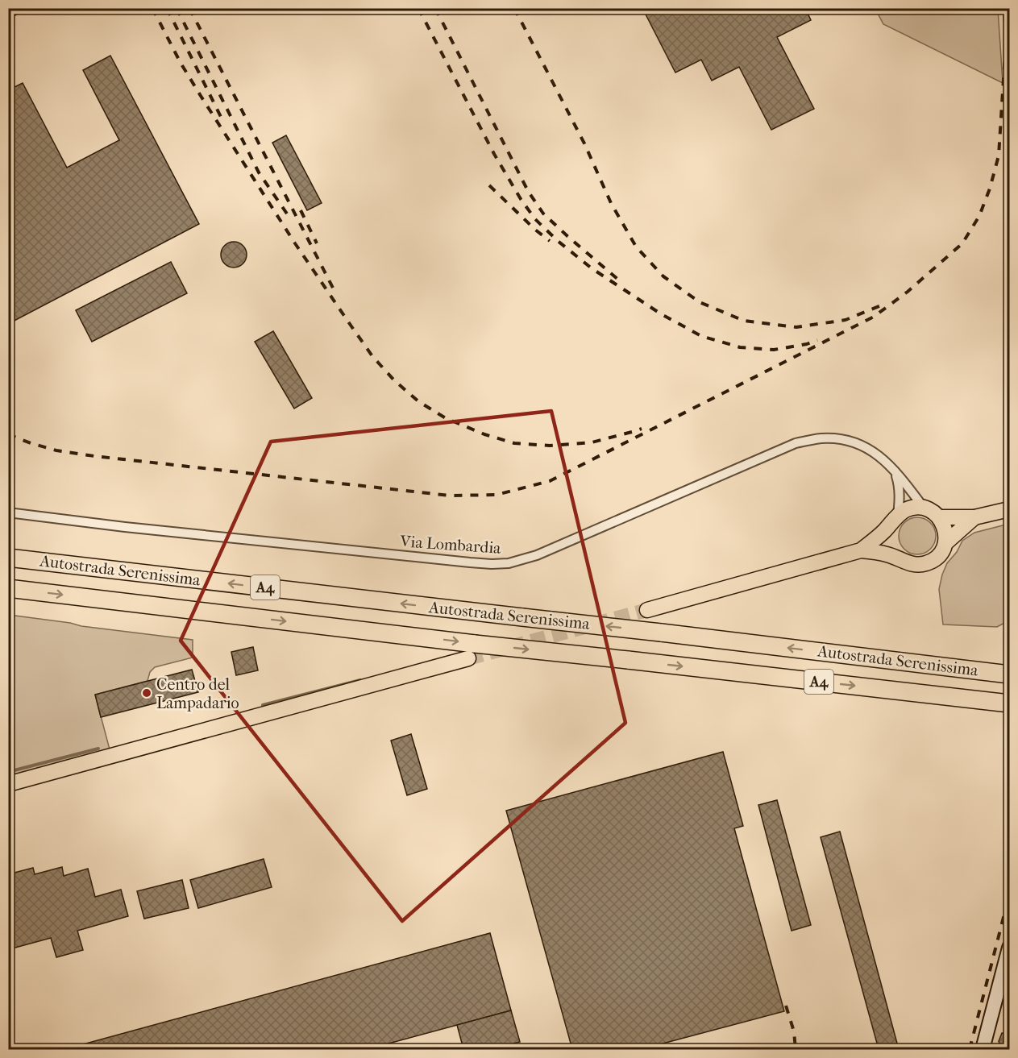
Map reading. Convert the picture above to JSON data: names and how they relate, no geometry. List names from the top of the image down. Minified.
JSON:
{"streets":{"highway":["Autostrada Serenissima","A4"],"street":["Via Lombardia"]},"places":["Centro del Lampadario"]}
